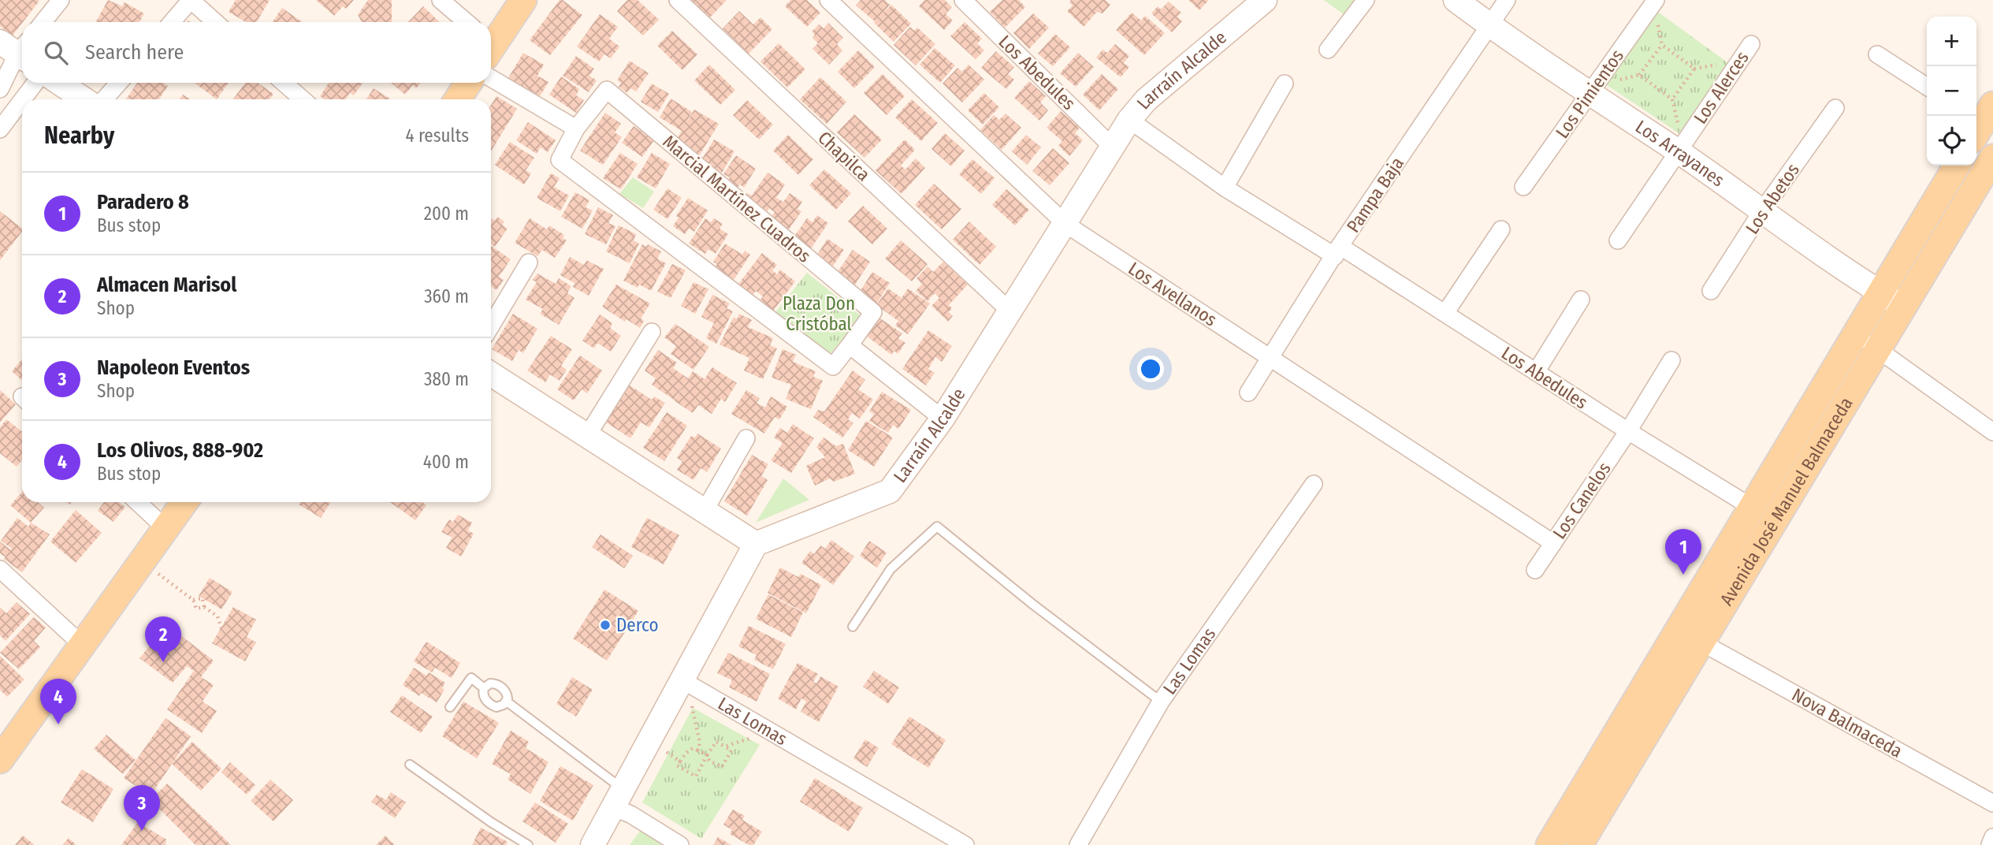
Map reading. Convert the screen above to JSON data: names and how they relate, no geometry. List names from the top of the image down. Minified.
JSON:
{"streets":{"main road":["Avenida José Manuel Balmaceda"],"street":["Larraín Alcalde","Los Abedules","Los Alerces","Los Pimientos","Los Arrayanes","Chapilca","Pampa Baja","Marcial Martínez Cuadros","Los Abetos","Los Avellanos","Los Canelos","Las Lomas","Nova Balmaceda"]},"crossings":[["Larraín Alcalde","Los Abedules"],["Larraín Alcalde","Chapilca"],["Larraín Alcalde","Los Avellanos"],["Los Abedules","Pampa Baja"],["Los Abedules","Los Canelos"],["Los Abedules","Avenida José Manuel Balmaceda"],["Los Alerces","Los Arrayanes"],["Los Pimientos","Los Arrayanes"],["Los Arrayanes","Pampa Baja"],["Los Arrayanes","Los Abetos"],["Los Arrayanes","Avenida José Manuel Balmaceda"],["Pampa Baja","Los Avellanos"],["Los Avellanos","Los Canelos"],["Avenida José Manuel Balmaceda","Nova Balmaceda"]],"parks":["Plaza Don Cristóbal"],"places":["Derco"],"page":{"map_buttons":["+","−"],"search":"Search here","heading":["Nearby","4 results"],"list":[{"mark":"1","name":"Paradero 8","note":"Bus stop","value":"200 m"},{"mark":"2","name":"Almacen Marisol","note":"Shop","value":"360 m"},{"mark":"3","name":"Napoleon Eventos","note":"Shop","value":"380 m"},{"mark":"4","name":"Los Olivos, 888-902","note":"Bus stop","value":"400 m"}],"pins":["1","2","4","3"]}}
